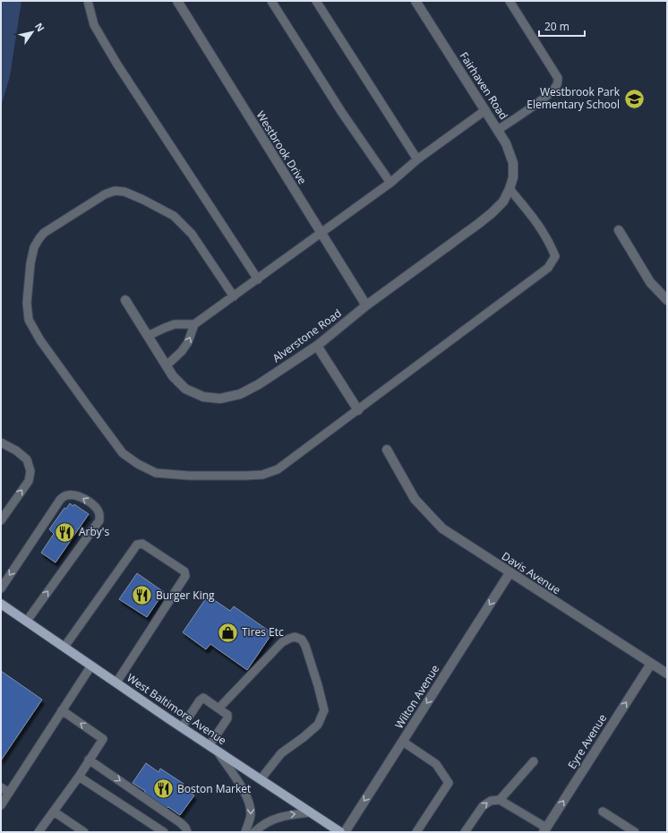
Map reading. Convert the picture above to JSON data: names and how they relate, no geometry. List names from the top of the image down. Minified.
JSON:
{"streets":{"main road":["West Baltimore Avenue"],"street":["Fairhaven Road","Westbrook Drive","Alverstone Road","Davis Avenue","Wilton Avenue","Eyre Avenue"]},"crossings":[["Fairhaven Road","Alverstone Road"],["Westbrook Drive","Alverstone Road"],["Davis Avenue","Wilton Avenue"],["Davis Avenue","Eyre Avenue"]],"one_way":["Wilton Avenue","Eyre Avenue"],"places":{"school or university":["Westbrook Park Elementary School"],"restaurant":["Arby's","Burger King","Boston Market"],"shop":["Tires Etc"]},"scale_bar":"20 m","north":"top right"}
